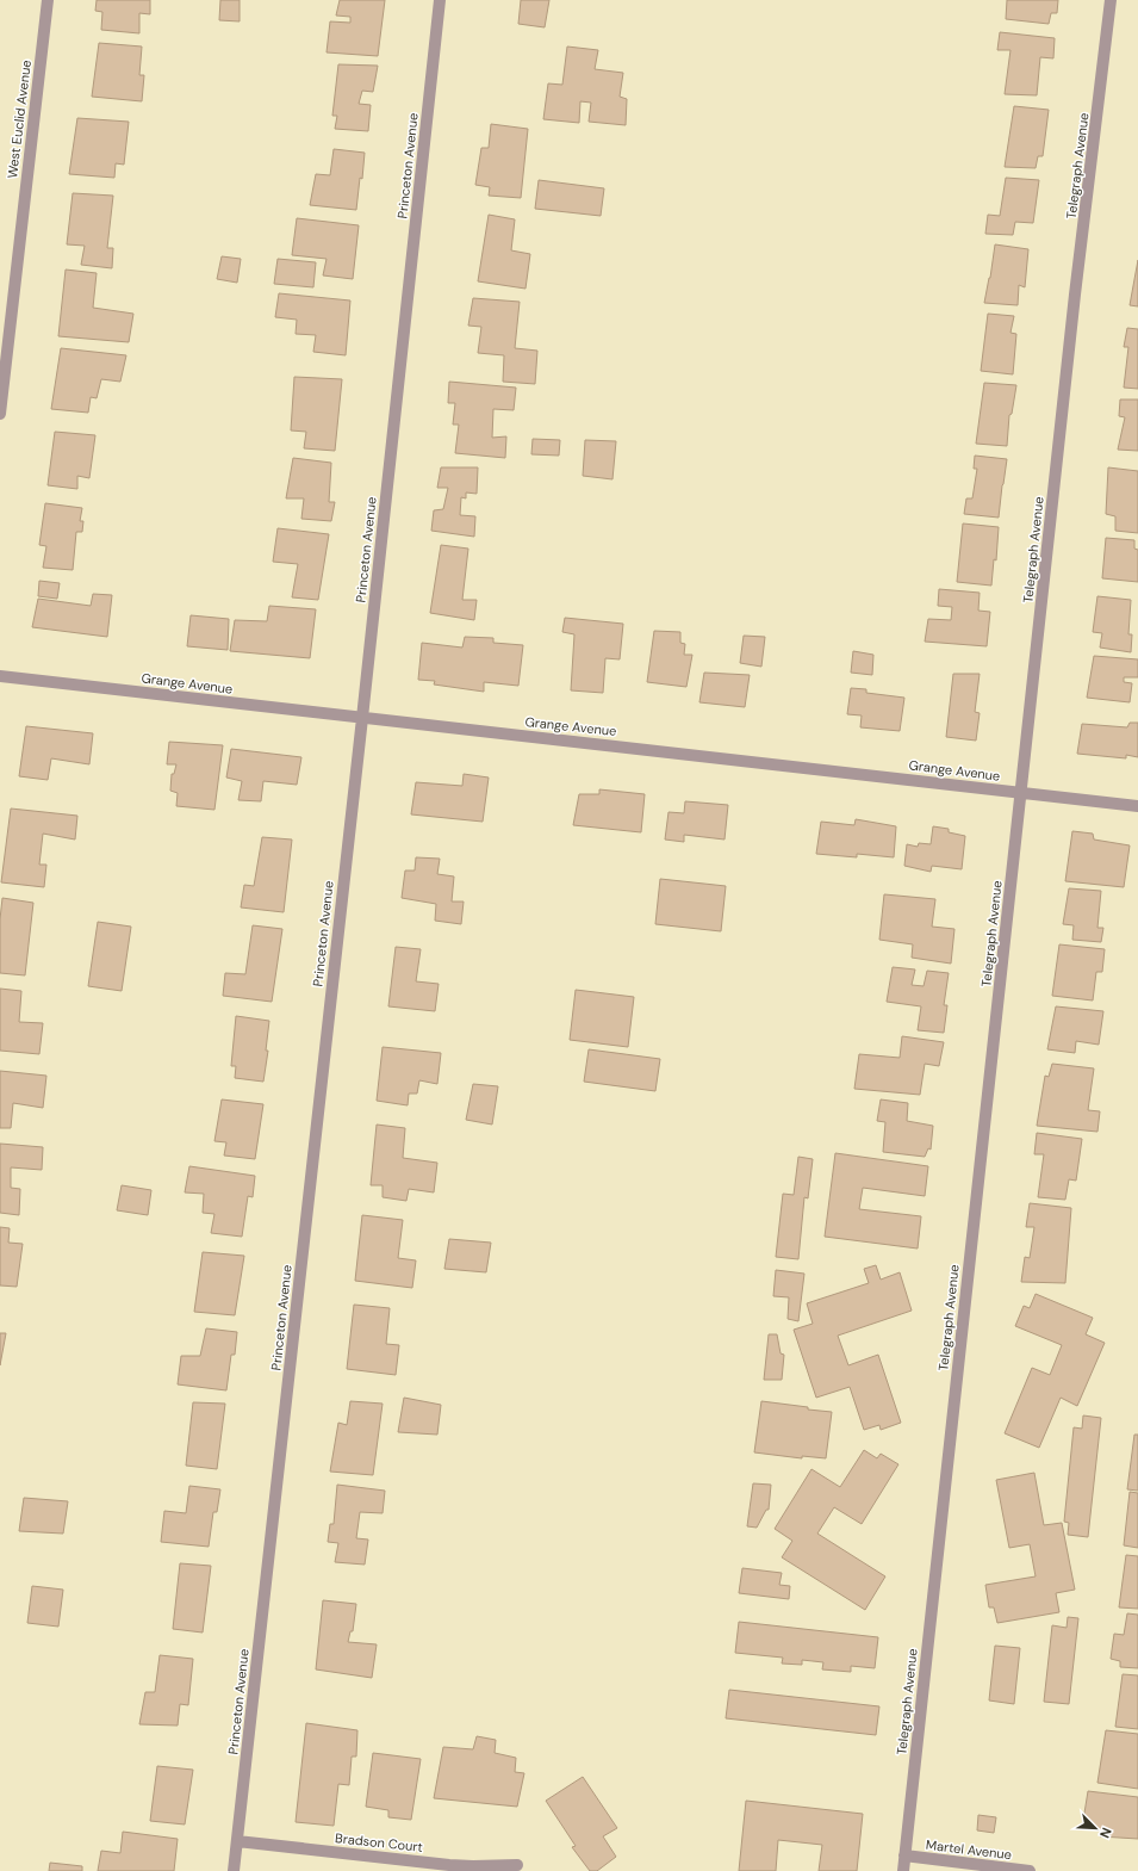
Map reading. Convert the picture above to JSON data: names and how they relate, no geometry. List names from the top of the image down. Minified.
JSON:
{"streets":{"street":["West Euclid Avenue","Princeton Avenue","Telegraph Avenue","Grange Avenue","Bradson Court","Martel Avenue"]},"crossings":[["Princeton Avenue","Grange Avenue"],["Princeton Avenue","Bradson Court"],["Telegraph Avenue","Grange Avenue"],["Telegraph Avenue","Martel Avenue"]],"north":"bottom right"}
